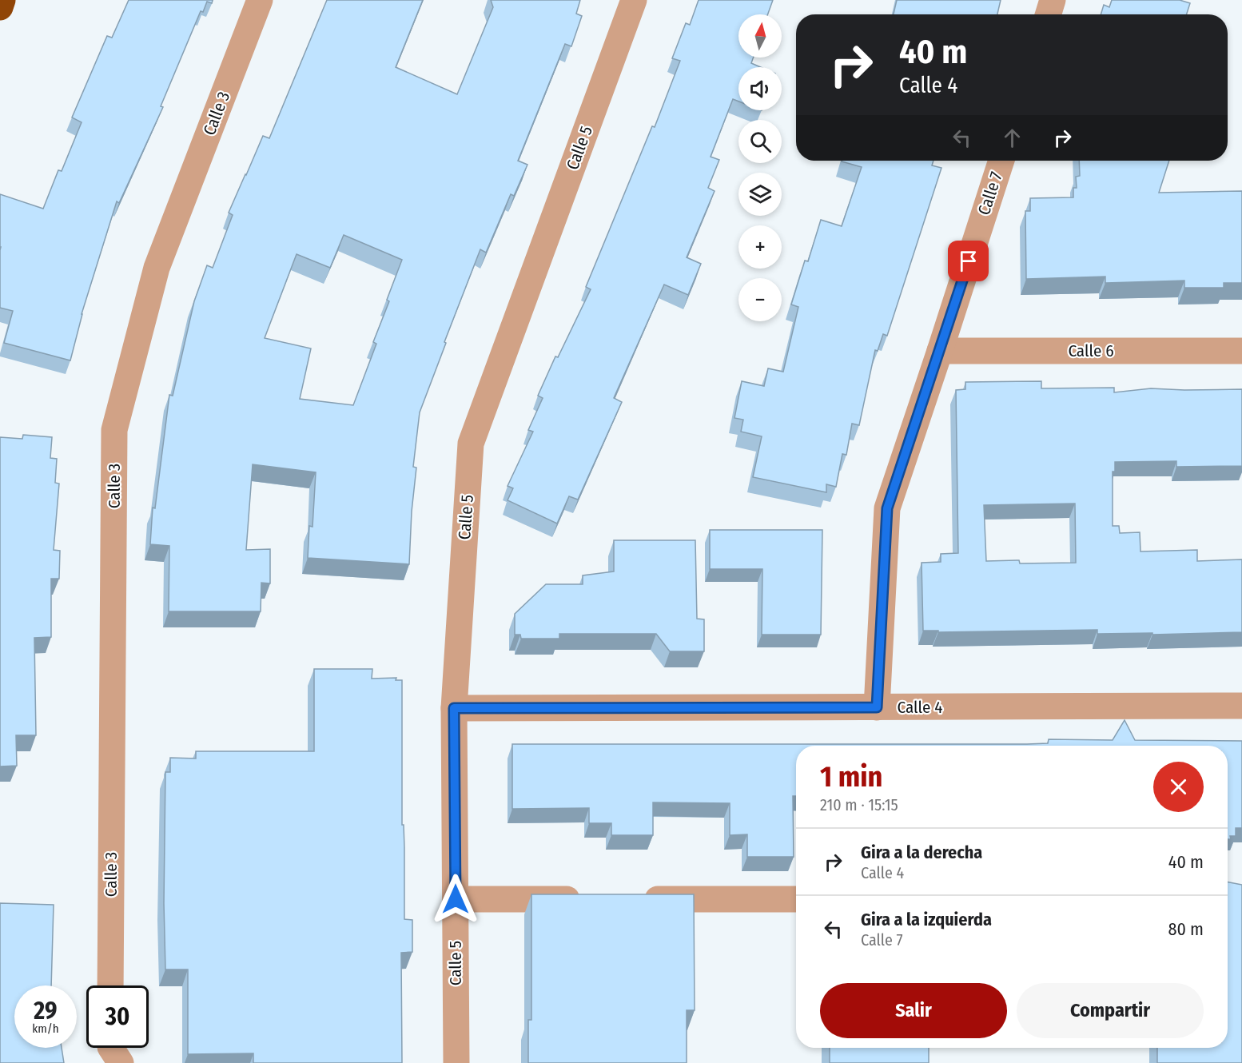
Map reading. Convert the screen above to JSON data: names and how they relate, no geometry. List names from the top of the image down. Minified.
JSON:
{"streets":{"street":["Calle 3","Calle 5","Calle 7","Calle 6","Calle 4"]},"crossings":[["Calle 5","Calle 4"],["Calle 7","Calle 6"],["Calle 7","Calle 4"]],"north":"top","page":{"map_buttons":["+","−"],"turn":["40 m","Calle 4"],"heading":["1 min","210 m · 15:15"],"list":[{"name":"Gira a la derecha","note":"Calle 4","value":"40 m"},{"name":"Gira a la izquierda","note":"Calle 7","value":"80 m"}],"buttons":["Salir","Compartir"],"speed":"29 km/h","limit":"30"}}
